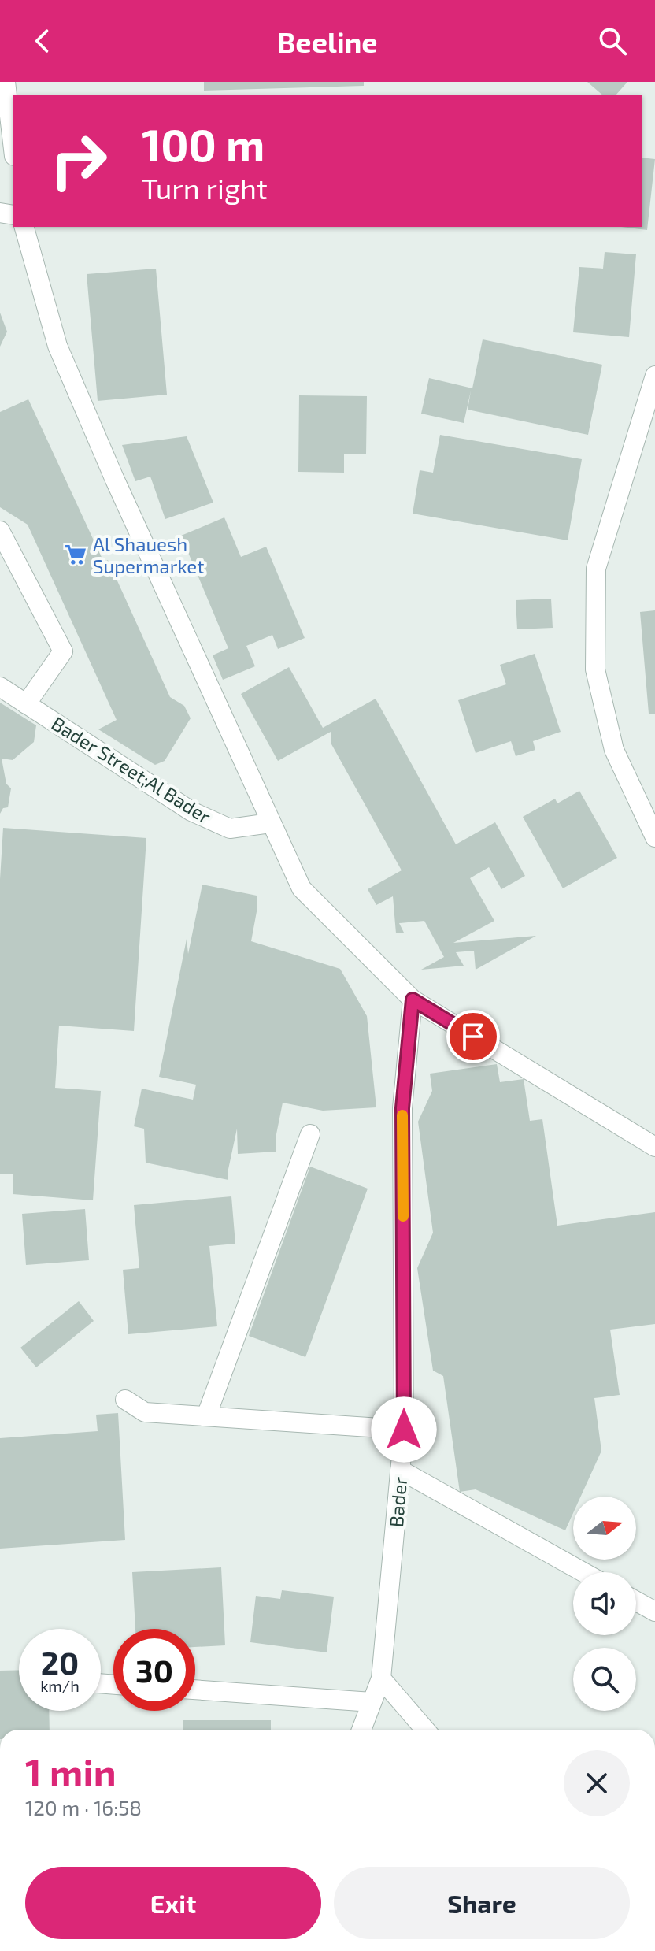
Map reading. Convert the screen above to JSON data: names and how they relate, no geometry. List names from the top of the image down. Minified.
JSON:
{"streets":{"street":["Bader Street;Al Bader","Bader"]},"places":{"supermarket":["Al Shauesh Supermarket"]},"north":"right","page":{"header":"Beeline","turn":["100 m","Turn right"],"speed":"20 km/h","limit":"30","heading":["1 min","120 m · 16:58"],"buttons":["Exit","Share"]}}
